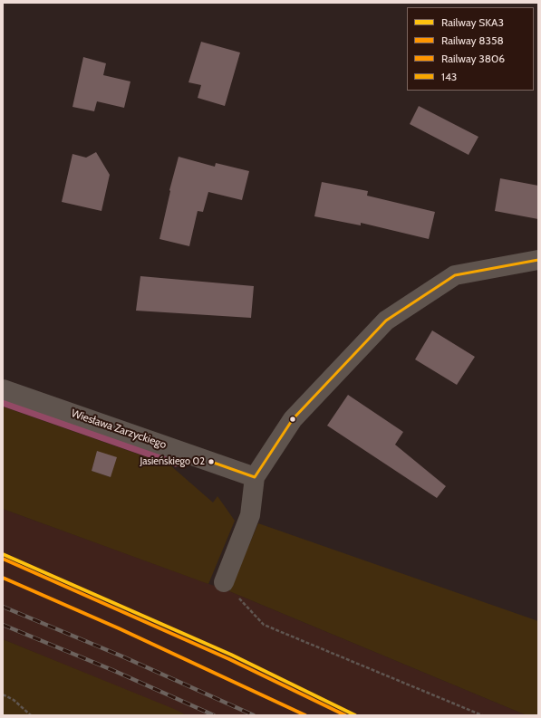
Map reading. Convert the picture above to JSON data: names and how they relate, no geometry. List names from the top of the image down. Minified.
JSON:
{"streets":{"street":["Wiesława Zarzyckiego"]},"places":["Jasieńskiego 02"],"lines":["transit line 143","rail line SKA3","rail line 8358","rail line 3806"],"legend":["Railway SKA3","Railway 8358","Railway 3806","143"]}
